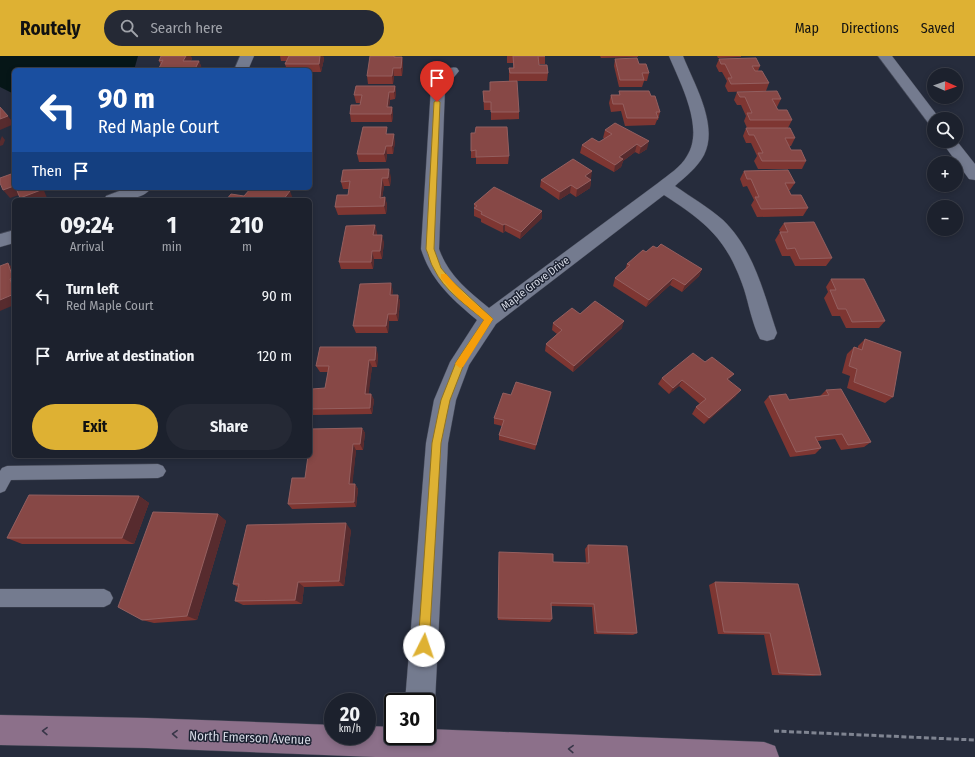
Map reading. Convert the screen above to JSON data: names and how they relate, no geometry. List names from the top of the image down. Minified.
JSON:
{"streets":{"main road":["North Emerson Avenue"],"street":["Maple Grove Drive"]},"one_way":["North Emerson Avenue"],"north":"right","page":{"header":"Routely","search":"Search here","nav":["Map","Directions","Saved"],"map_buttons":["+","−"],"turn":["90 m","Red Maple Court"],"then":"Then","eta":["09:24","Arrival","1","min","210","m"],"list":[{"name":"Turn left","note":"Red Maple Court","value":"90 m"},{"name":"Arrive at destination","value":"120 m"}],"buttons":["Exit","Share"],"speed":"20 km/h","limit":"30"}}
